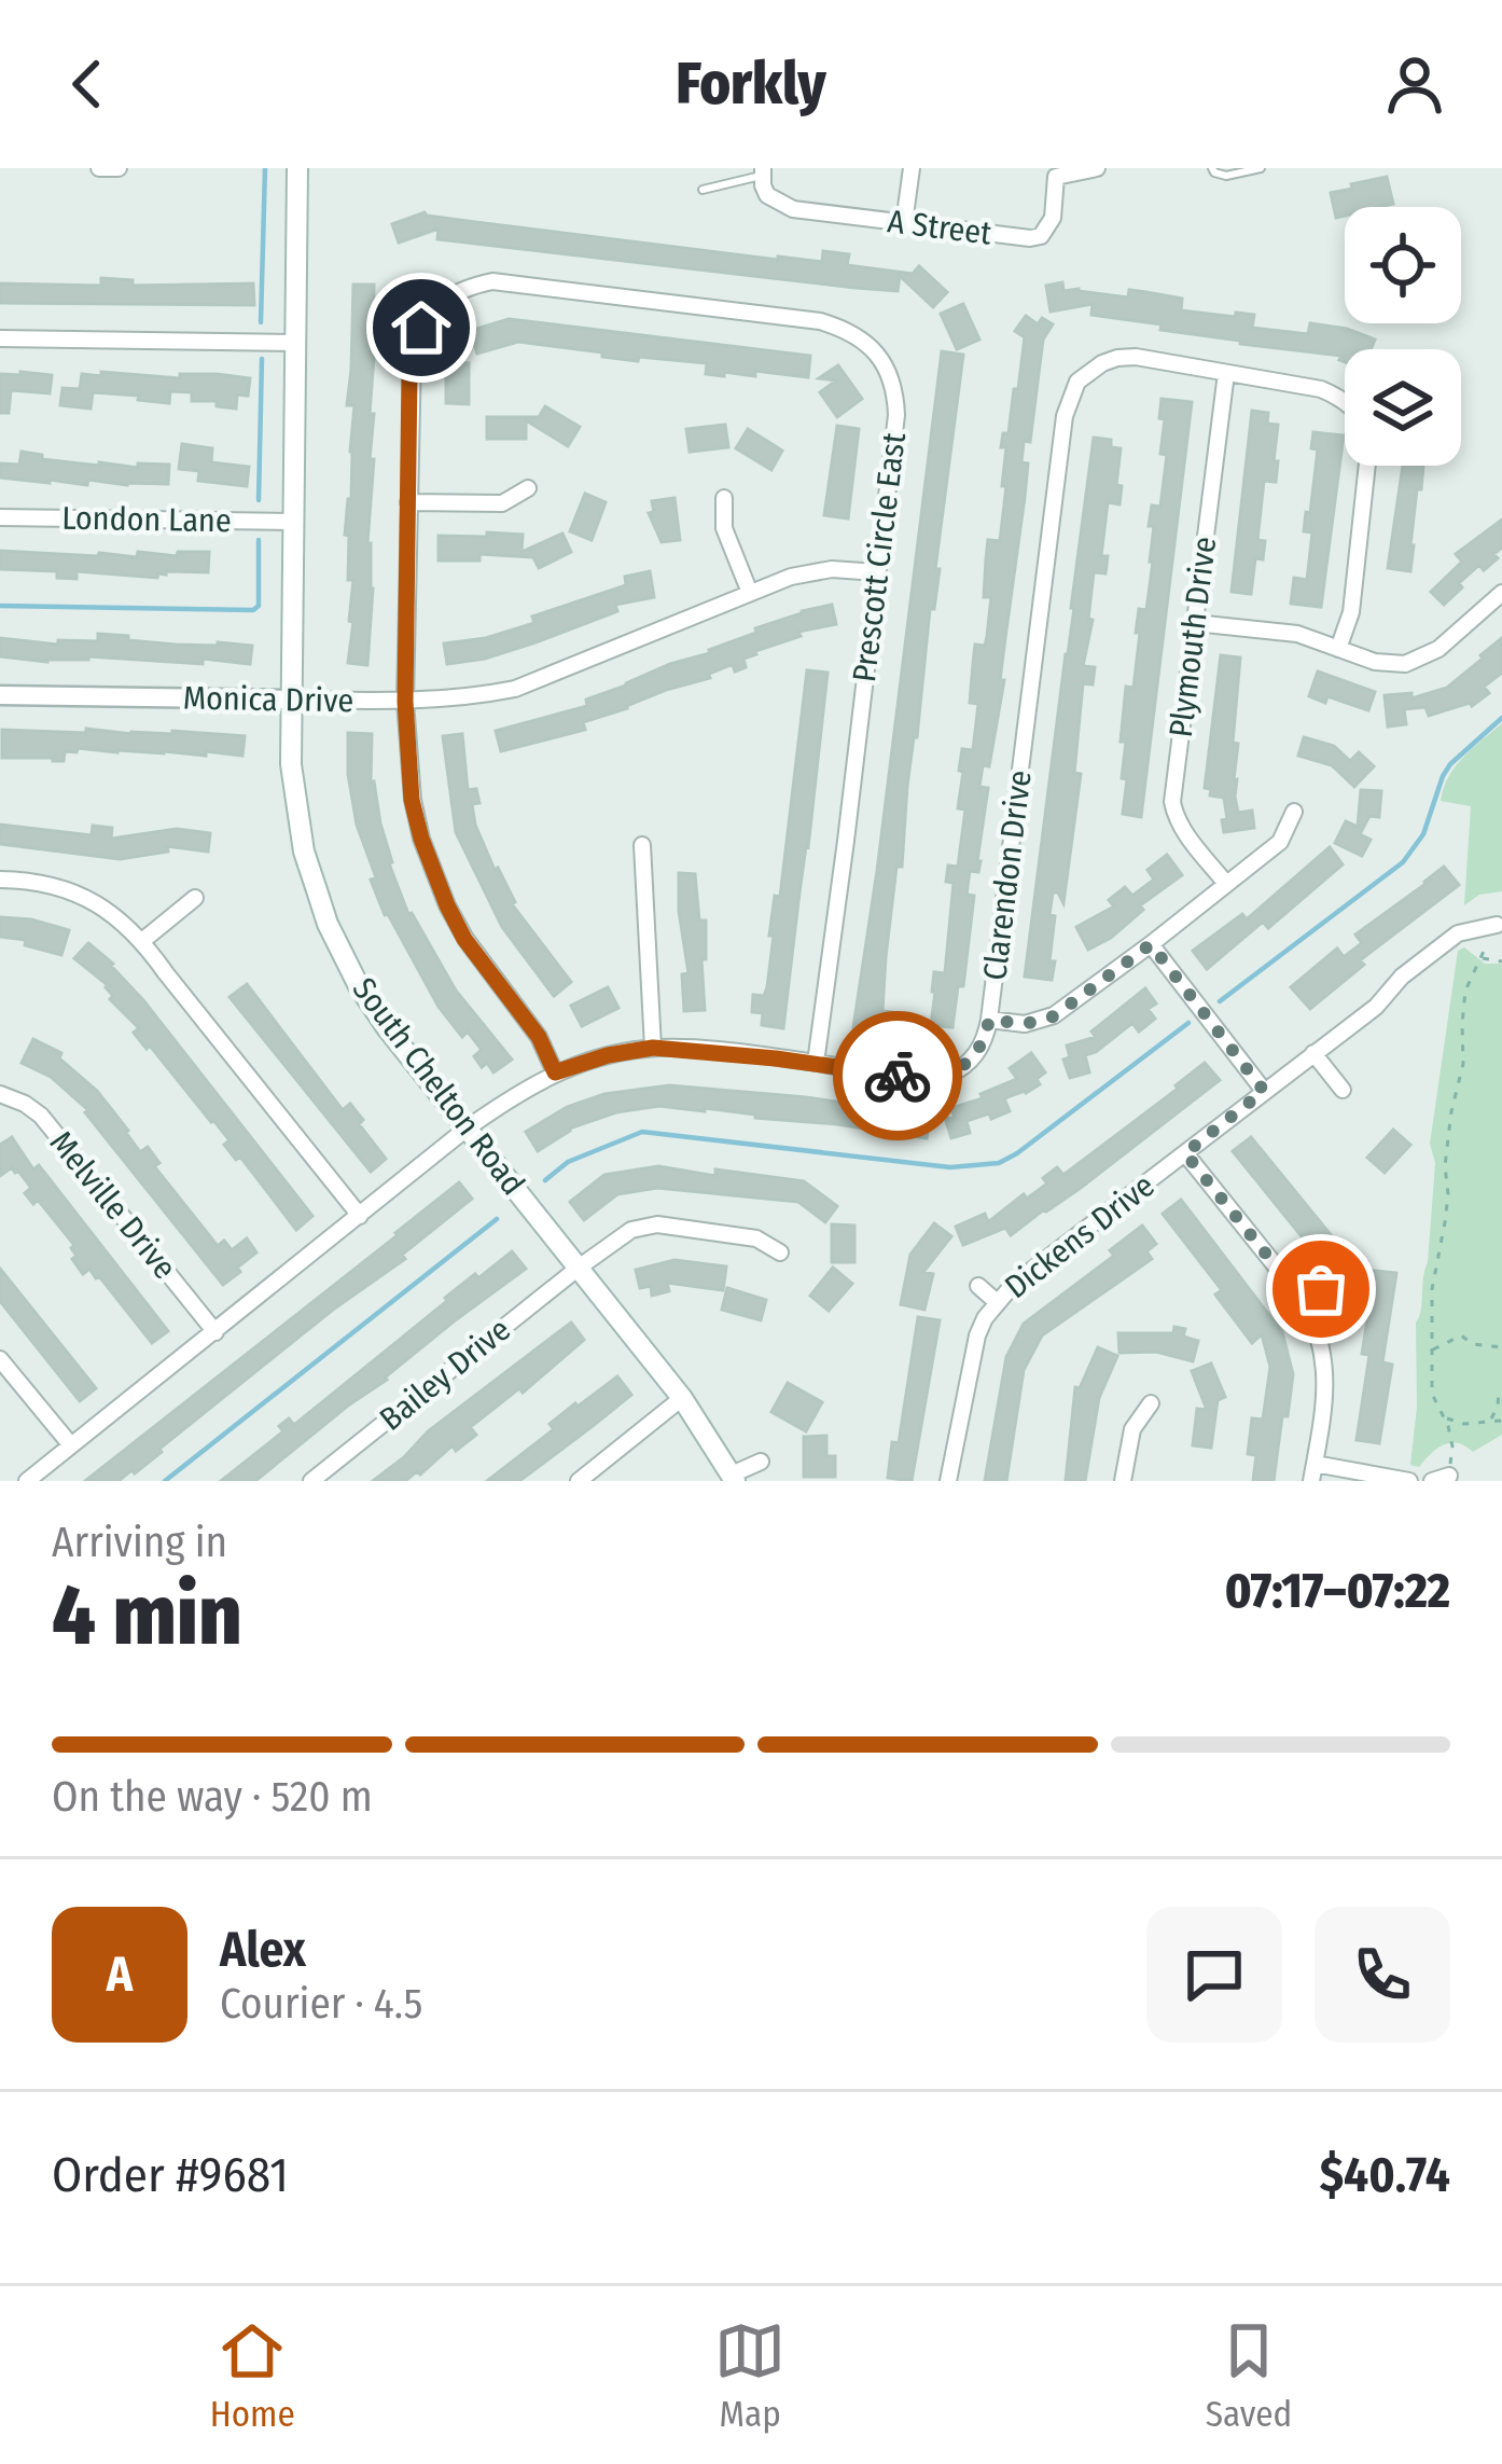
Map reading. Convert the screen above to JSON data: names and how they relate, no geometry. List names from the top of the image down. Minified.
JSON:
{"streets":{"main road":["South Chelton Road"],"street":["A Street","London Lane","Prescott Circle East","Plymouth Drive","Monica Drive","Clarendon Drive","Melville Drive","Dickens Drive","Bailey Drive"]},"crossings":[["London Lane","South Chelton Road"],["Prescott Circle East","Monica Drive"],["Prescott Circle East","Clarendon Drive"],["Monica Drive","South Chelton Road"],["Clarendon Drive","South Chelton Road"],["Clarendon Drive","Melville Drive"],["South Chelton Road","Bailey Drive"]],"page":{"header":"Forkly","heading":["4 min","Arriving in","07:17–07:22"],"panel":["Alex","Courier · 4.5","Order #9681","$40.74"],"bar":"On the way · 520 m","round":"A","tabs":["Home","Map","Saved"]}}
